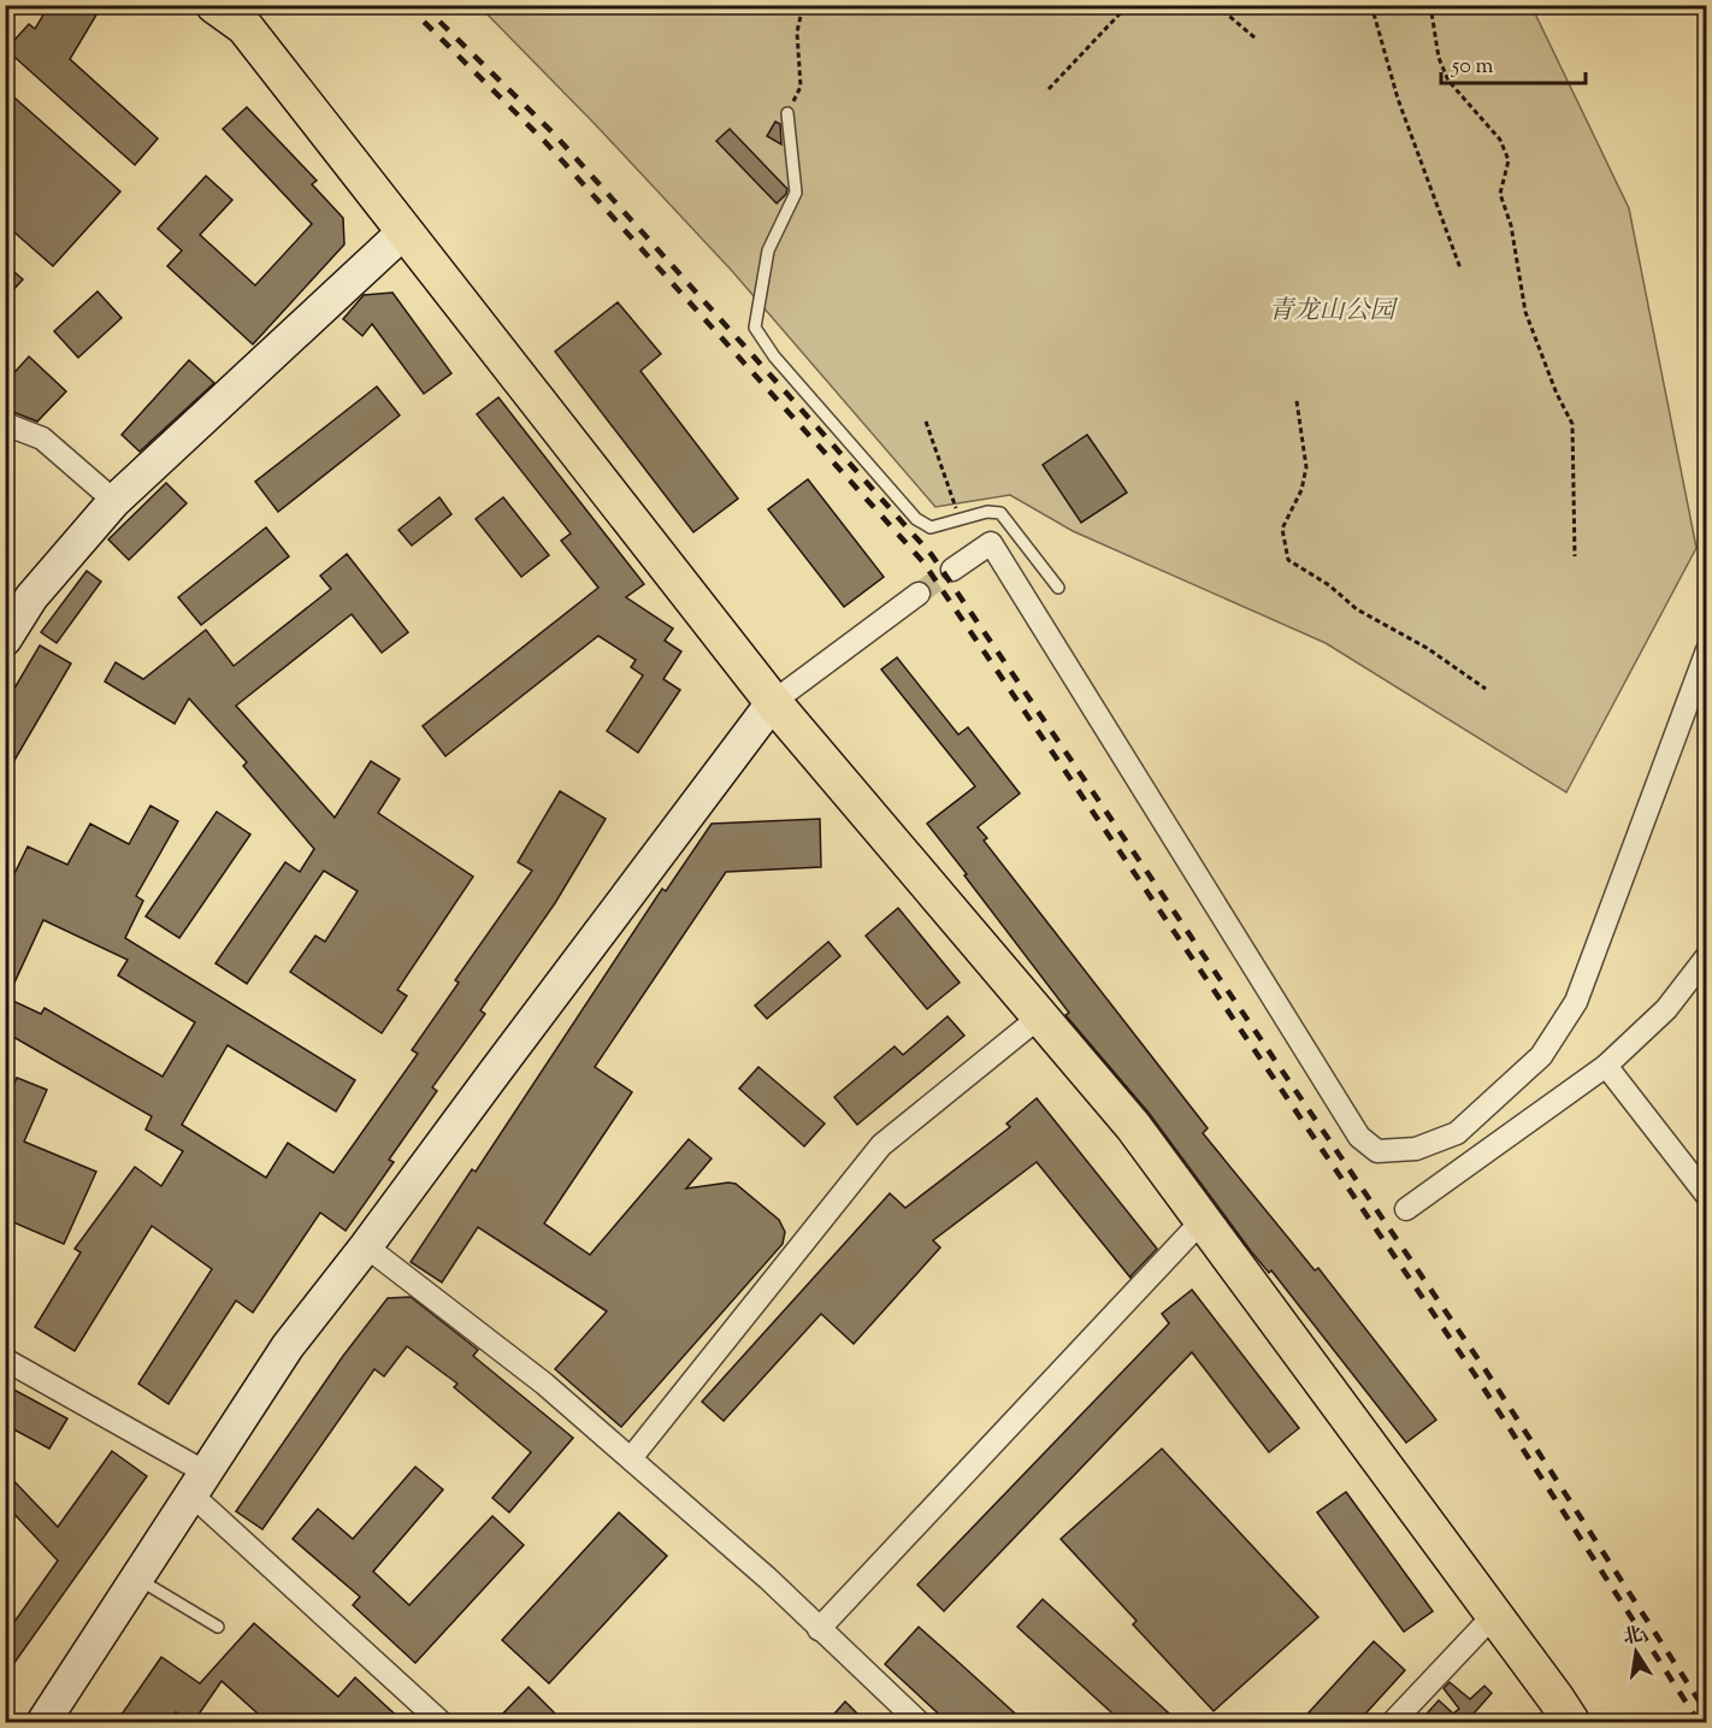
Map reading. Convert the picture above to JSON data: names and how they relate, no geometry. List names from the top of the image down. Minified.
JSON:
{"parks":["青龙山公园"],"scale_bar":"50 m","north":"top"}
